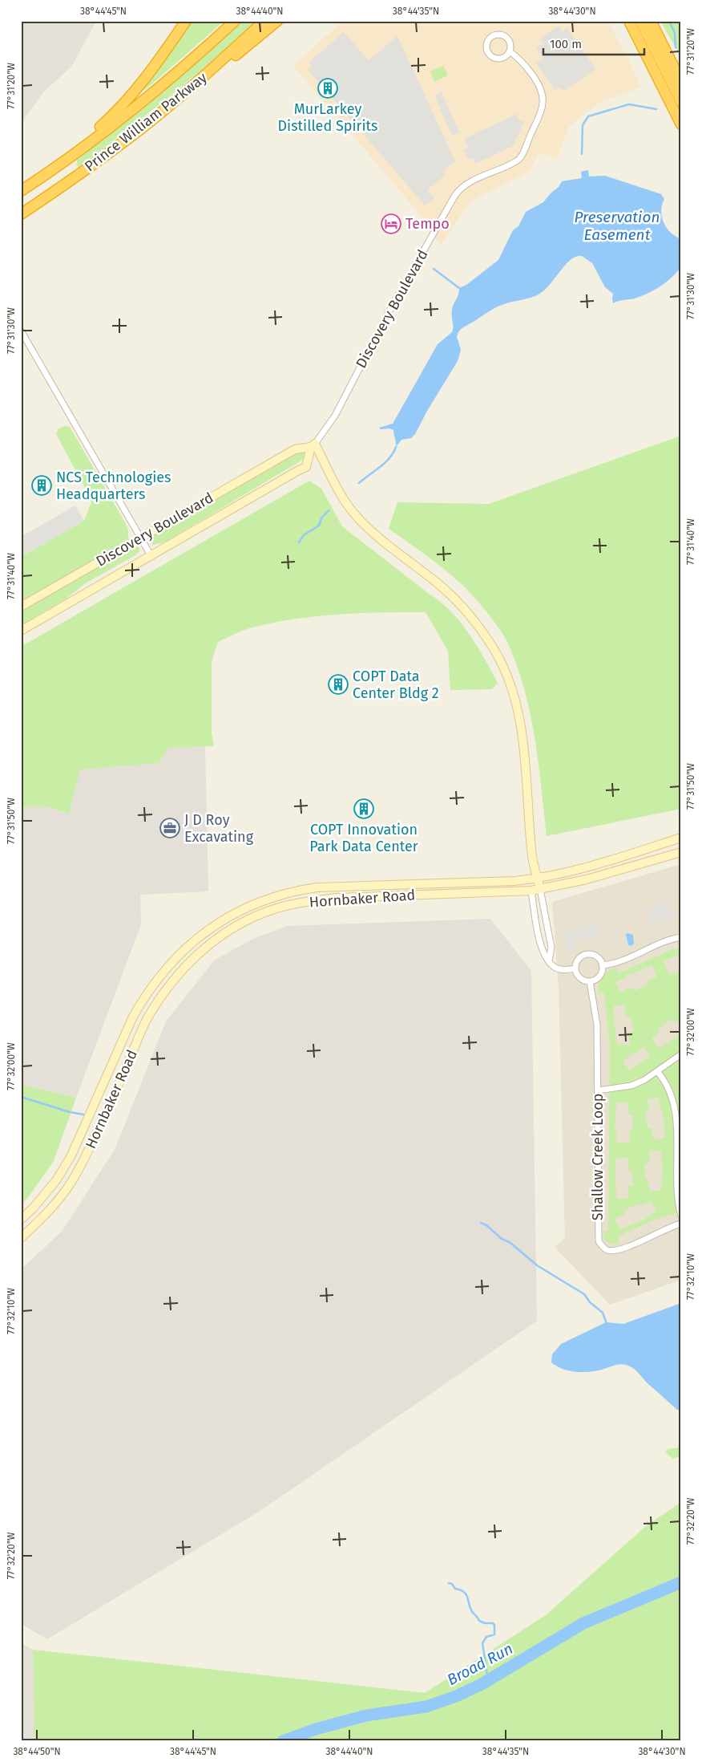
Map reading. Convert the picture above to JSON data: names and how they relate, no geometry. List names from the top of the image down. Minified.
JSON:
{"streets":{"highway":["Prince William Parkway"],"main road":["Discovery Boulevard","Hornbaker Road"],"street":["Shallow Creek Loop"]},"water":["Preservation Easement","Broad Run"],"places":{"building":["MurLarkey Distilled Spirits","NCS Technologies Headquarters","COPT Data Center Bldg 2","COPT Innovation Park Data Center"],"hotel":["Tempo"],"office":["J D Roy Excavating"]},"scale_bar":"100 m","coordinates":["38°44'45\"N","38°44'40\"N","38°44'35\"N","38°44'30\"N","77°31'20\"W","77°31'30\"W","77°31'40\"W","77°31'50\"W","77°32'00\"W","77°32'10\"W","77°32'20\"W","38°44'50\"N"]}
